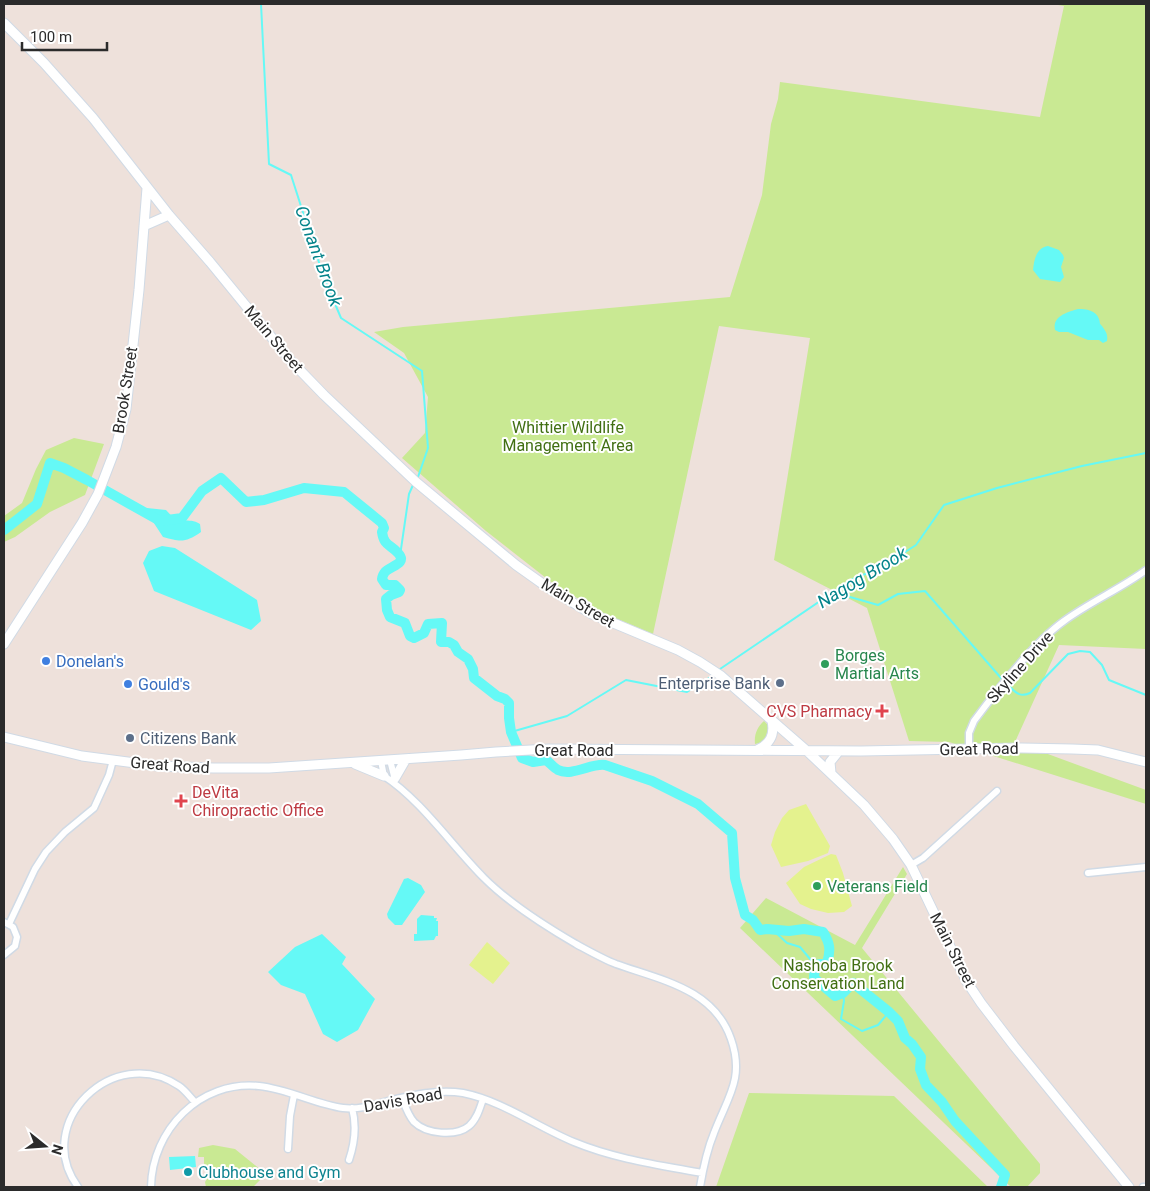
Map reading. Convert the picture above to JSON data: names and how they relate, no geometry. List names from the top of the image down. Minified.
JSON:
{"streets":{"main road":["Main Street","Brook Street","Great Road"],"street":["Skyline Drive","Davis Road"]},"crossings":[["Main Street","Brook Street"],["Main Street","Great Road"],["Skyline Drive","Great Road"]],"water":["Conant Brook","Nagog Brook"],"parks":["Whittier Wildlife Management Area","Nashoba Brook Conservation Land"],"places":{"other":["Donelan's","Borges Martial Arts","Enterprise Bank","Gould's","Citizens Bank","Veterans Field","Clubhouse and Gym"],"health":["CVS Pharmacy","DeVita Chiropractic Office"]},"scale_bar":"100 m","north":"right"}
